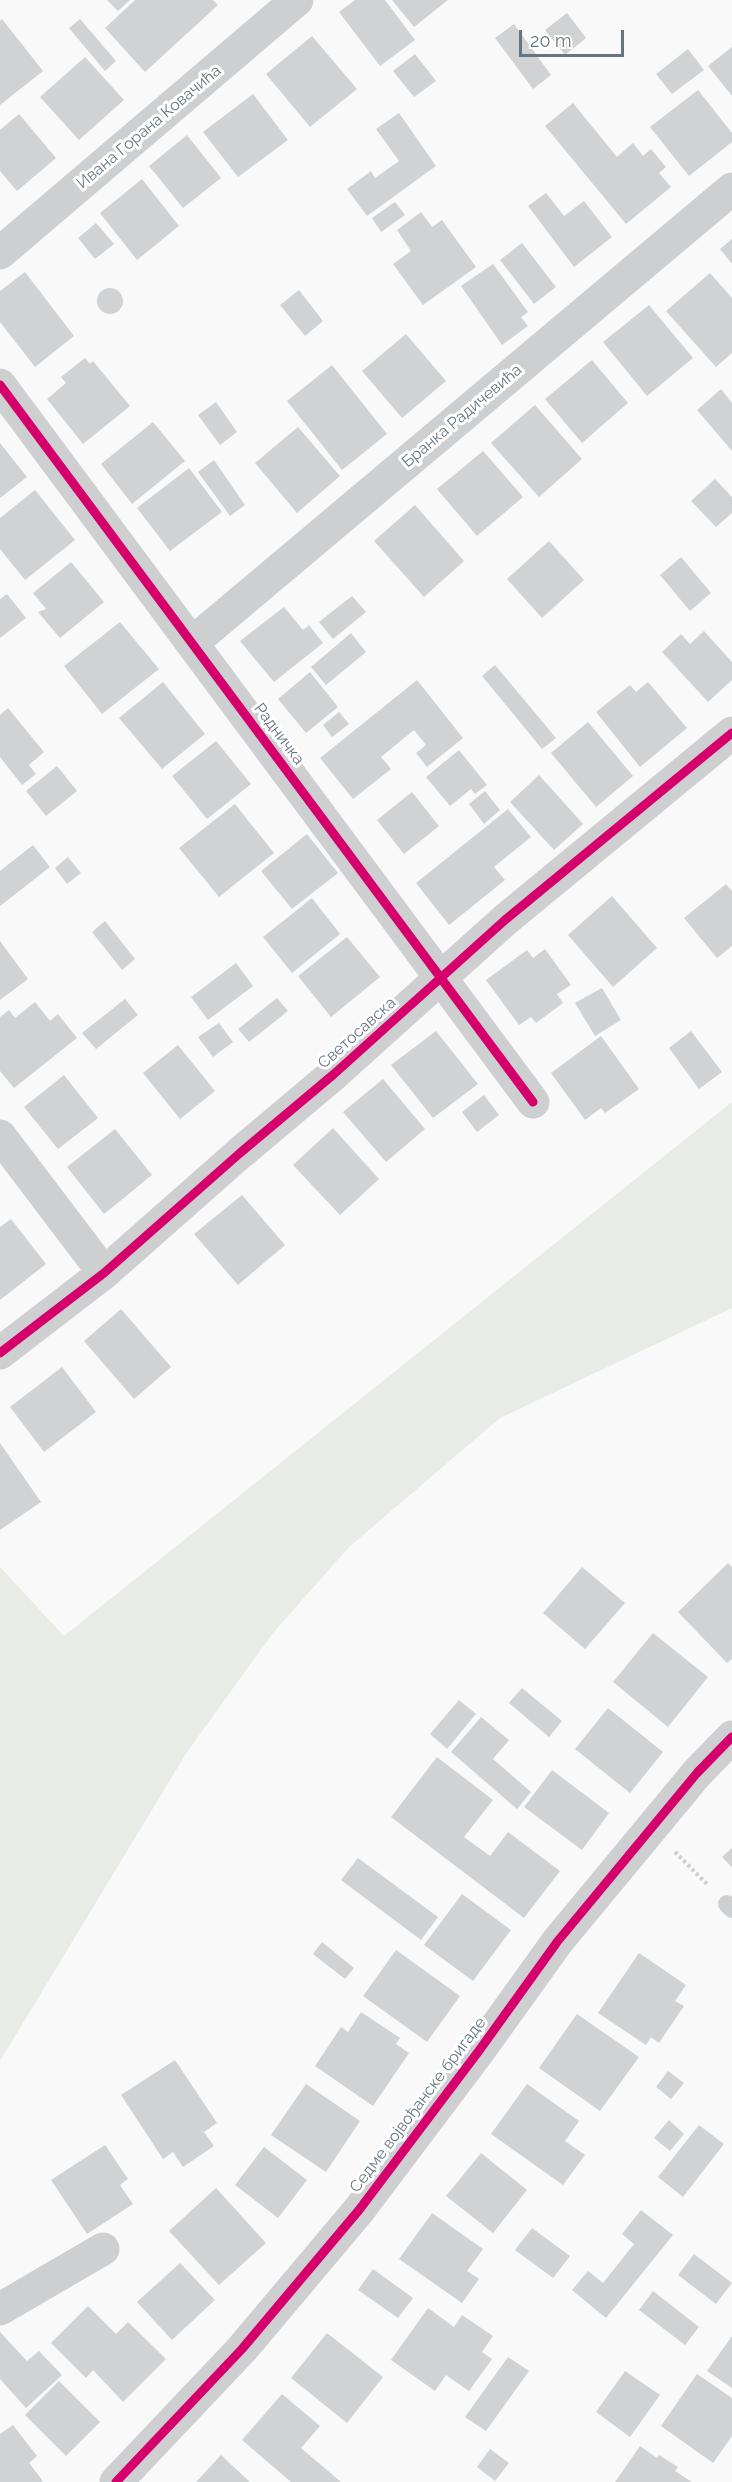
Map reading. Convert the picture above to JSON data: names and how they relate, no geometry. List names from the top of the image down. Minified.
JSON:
{"streets":{"street":["Ивана Горана Ковачића","Бранка Радичевића","Радничка","Светосавска","Седме војвођанске бригаде"]},"crossings":[["Бранка Радичевића","Радничка"],["Радничка","Светосавска"]],"scale_bar":"20 m"}
